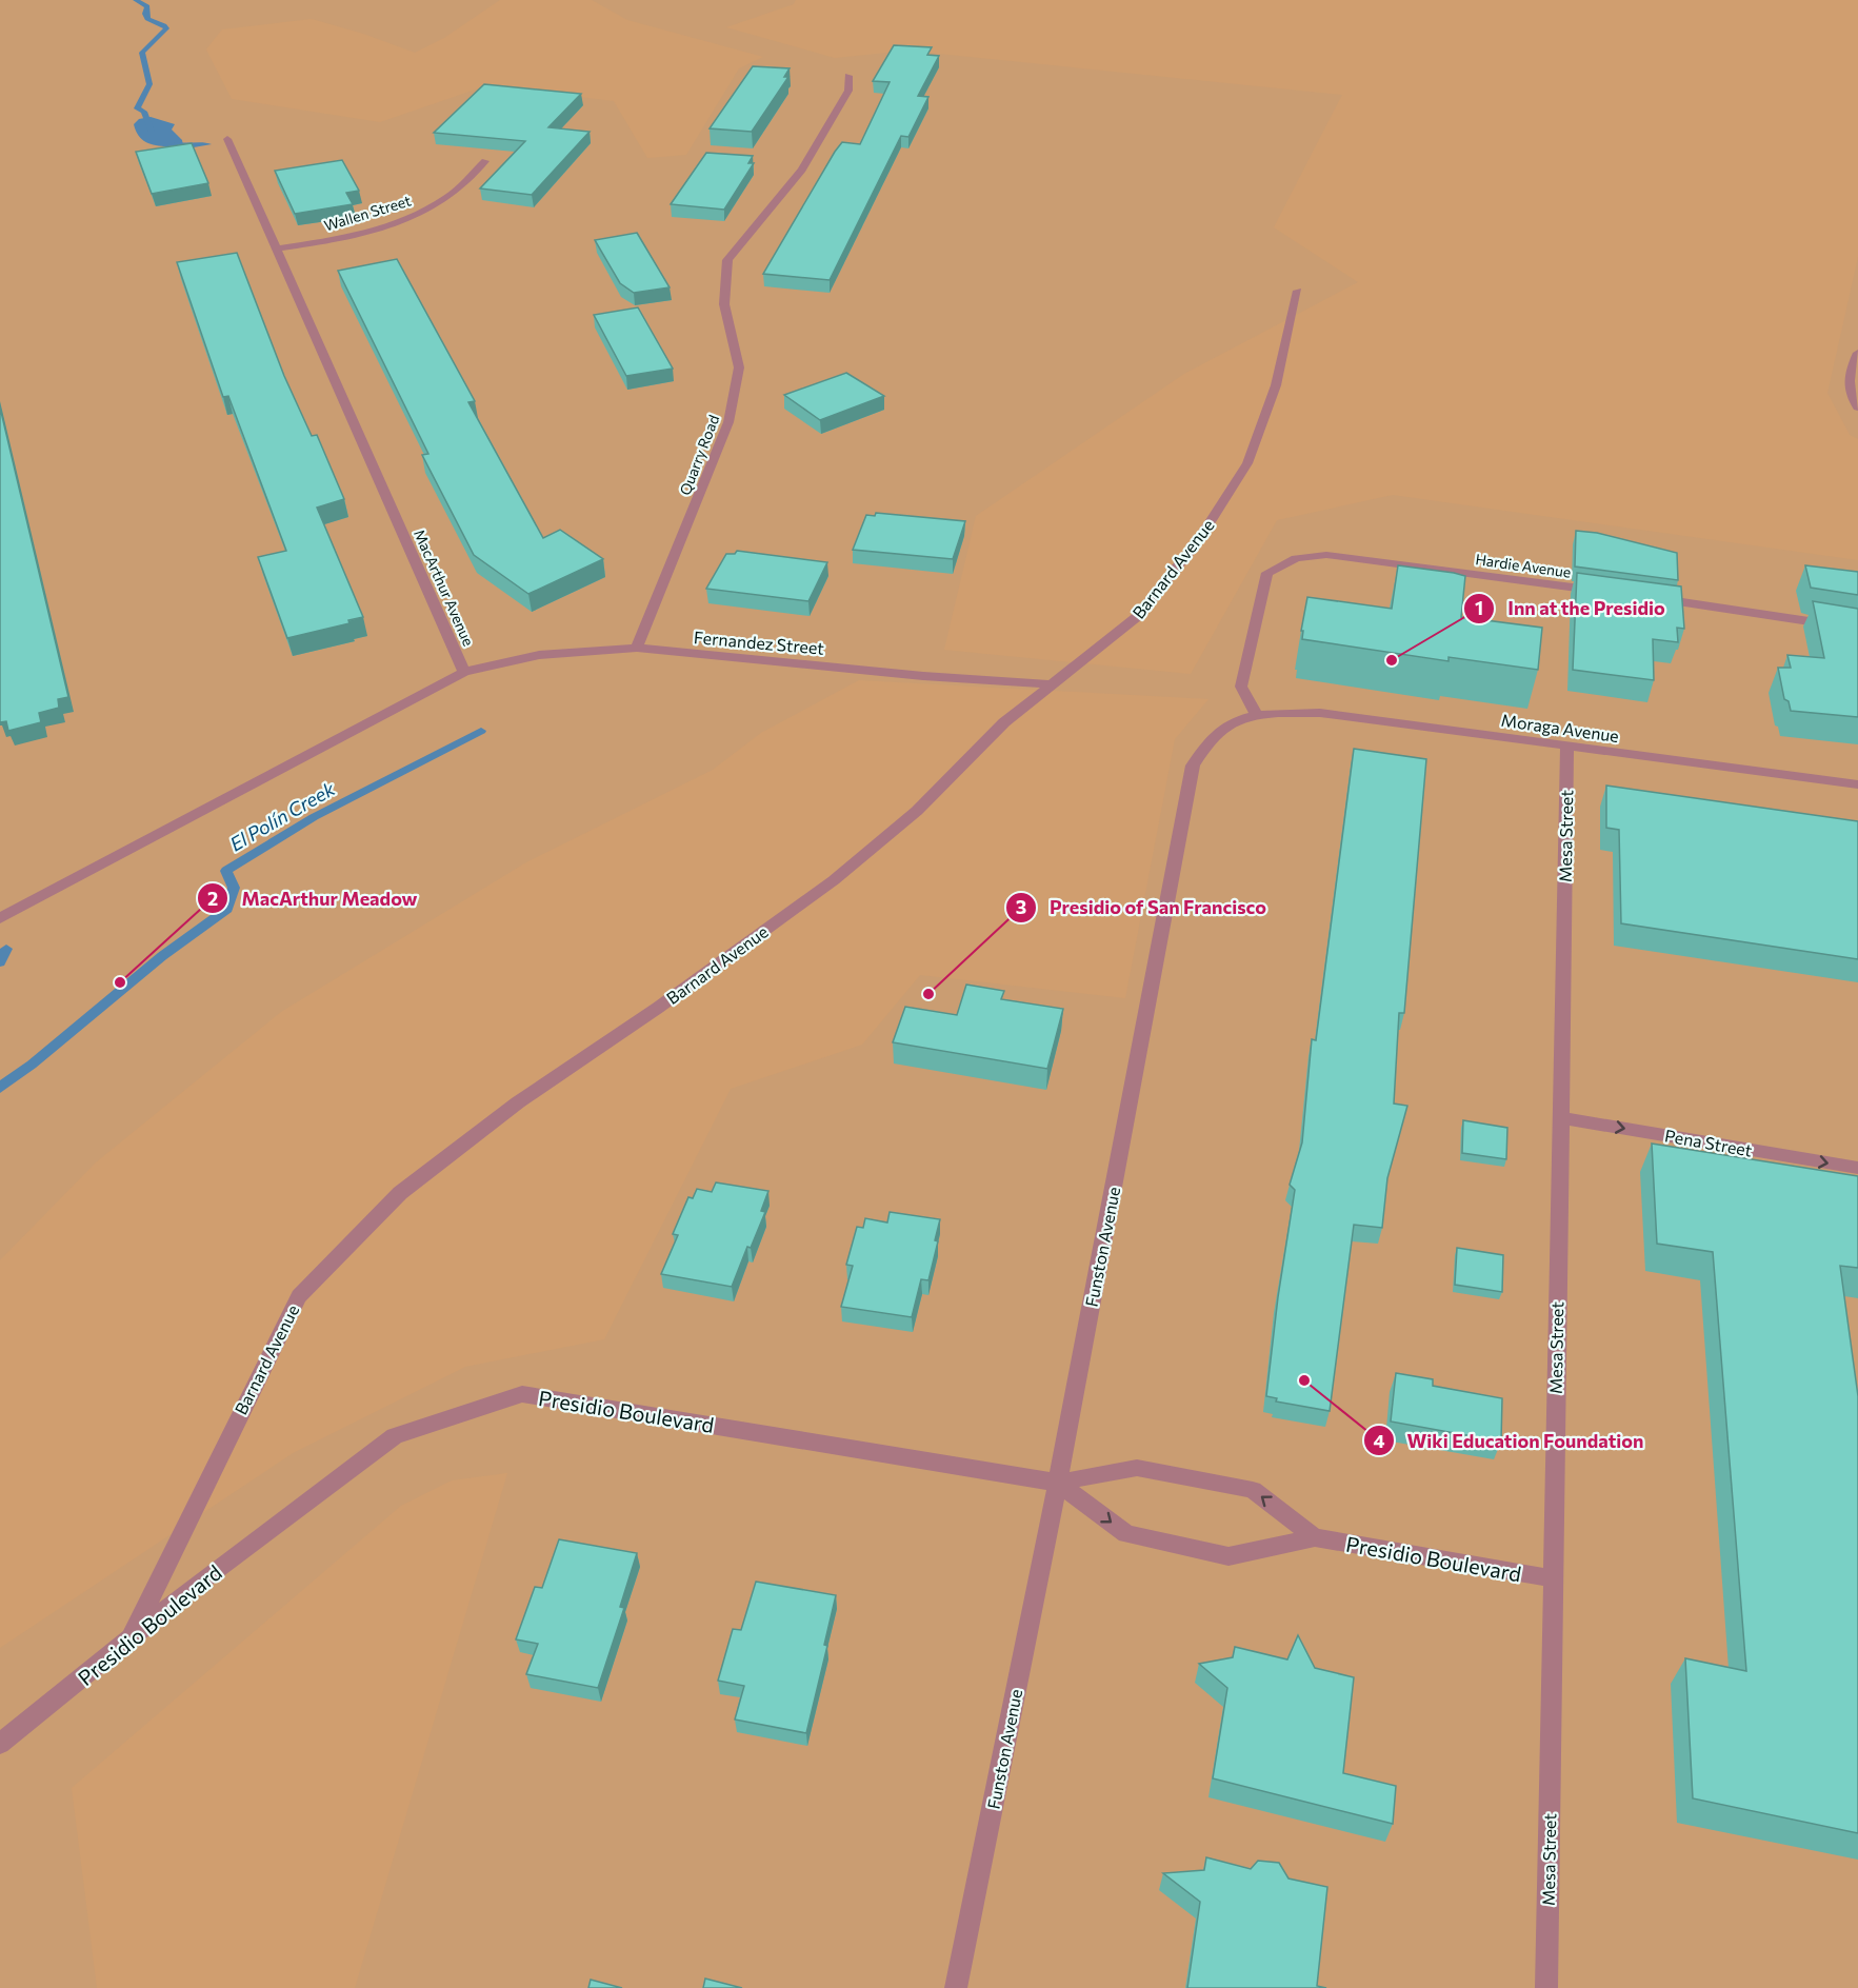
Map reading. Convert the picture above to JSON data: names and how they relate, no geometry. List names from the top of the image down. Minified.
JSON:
{"streets":{"street":["Wallen Street","Quarry Road","Hardie Avenue","Barnard Avenue","MacArthur Avenue","Fernandez Street","Moraga Avenue","Mesa Street","Pena Street","Funston Avenue","Presidio Boulevard"]},"crossings":[["Wallen Street","MacArthur Avenue"],["Quarry Road","Fernandez Street"],["Hardie Avenue","Moraga Avenue"],["Hardie Avenue","Funston Avenue"],["Barnard Avenue","Fernandez Street"],["Barnard Avenue","Presidio Boulevard"],["MacArthur Avenue","Fernandez Street"],["Moraga Avenue","Mesa Street"],["Moraga Avenue","Funston Avenue"],["Mesa Street","Pena Street"],["Mesa Street","Presidio Boulevard"],["Funston Avenue","Presidio Boulevard"]],"one_way":["Pena Street"],"water":["El Polín Creek"],"places":["Inn at the Presidio","MacArthur Meadow","Presidio of San Francisco","Wiki Education Foundation"]}
